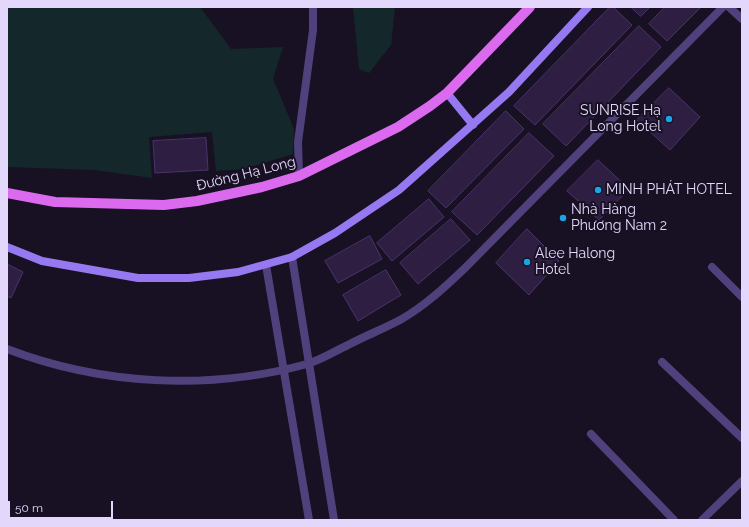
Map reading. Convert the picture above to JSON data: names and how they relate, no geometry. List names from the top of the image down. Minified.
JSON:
{"streets":{"main road":["Đường Hạ Long"]},"places":["SUNRISE Hạ Long Hotel","MINH PHÁT HOTEL","Nhà Hàng Phương Nam 2","Alee Halong Hotel"],"scale_bar":"50 m"}
